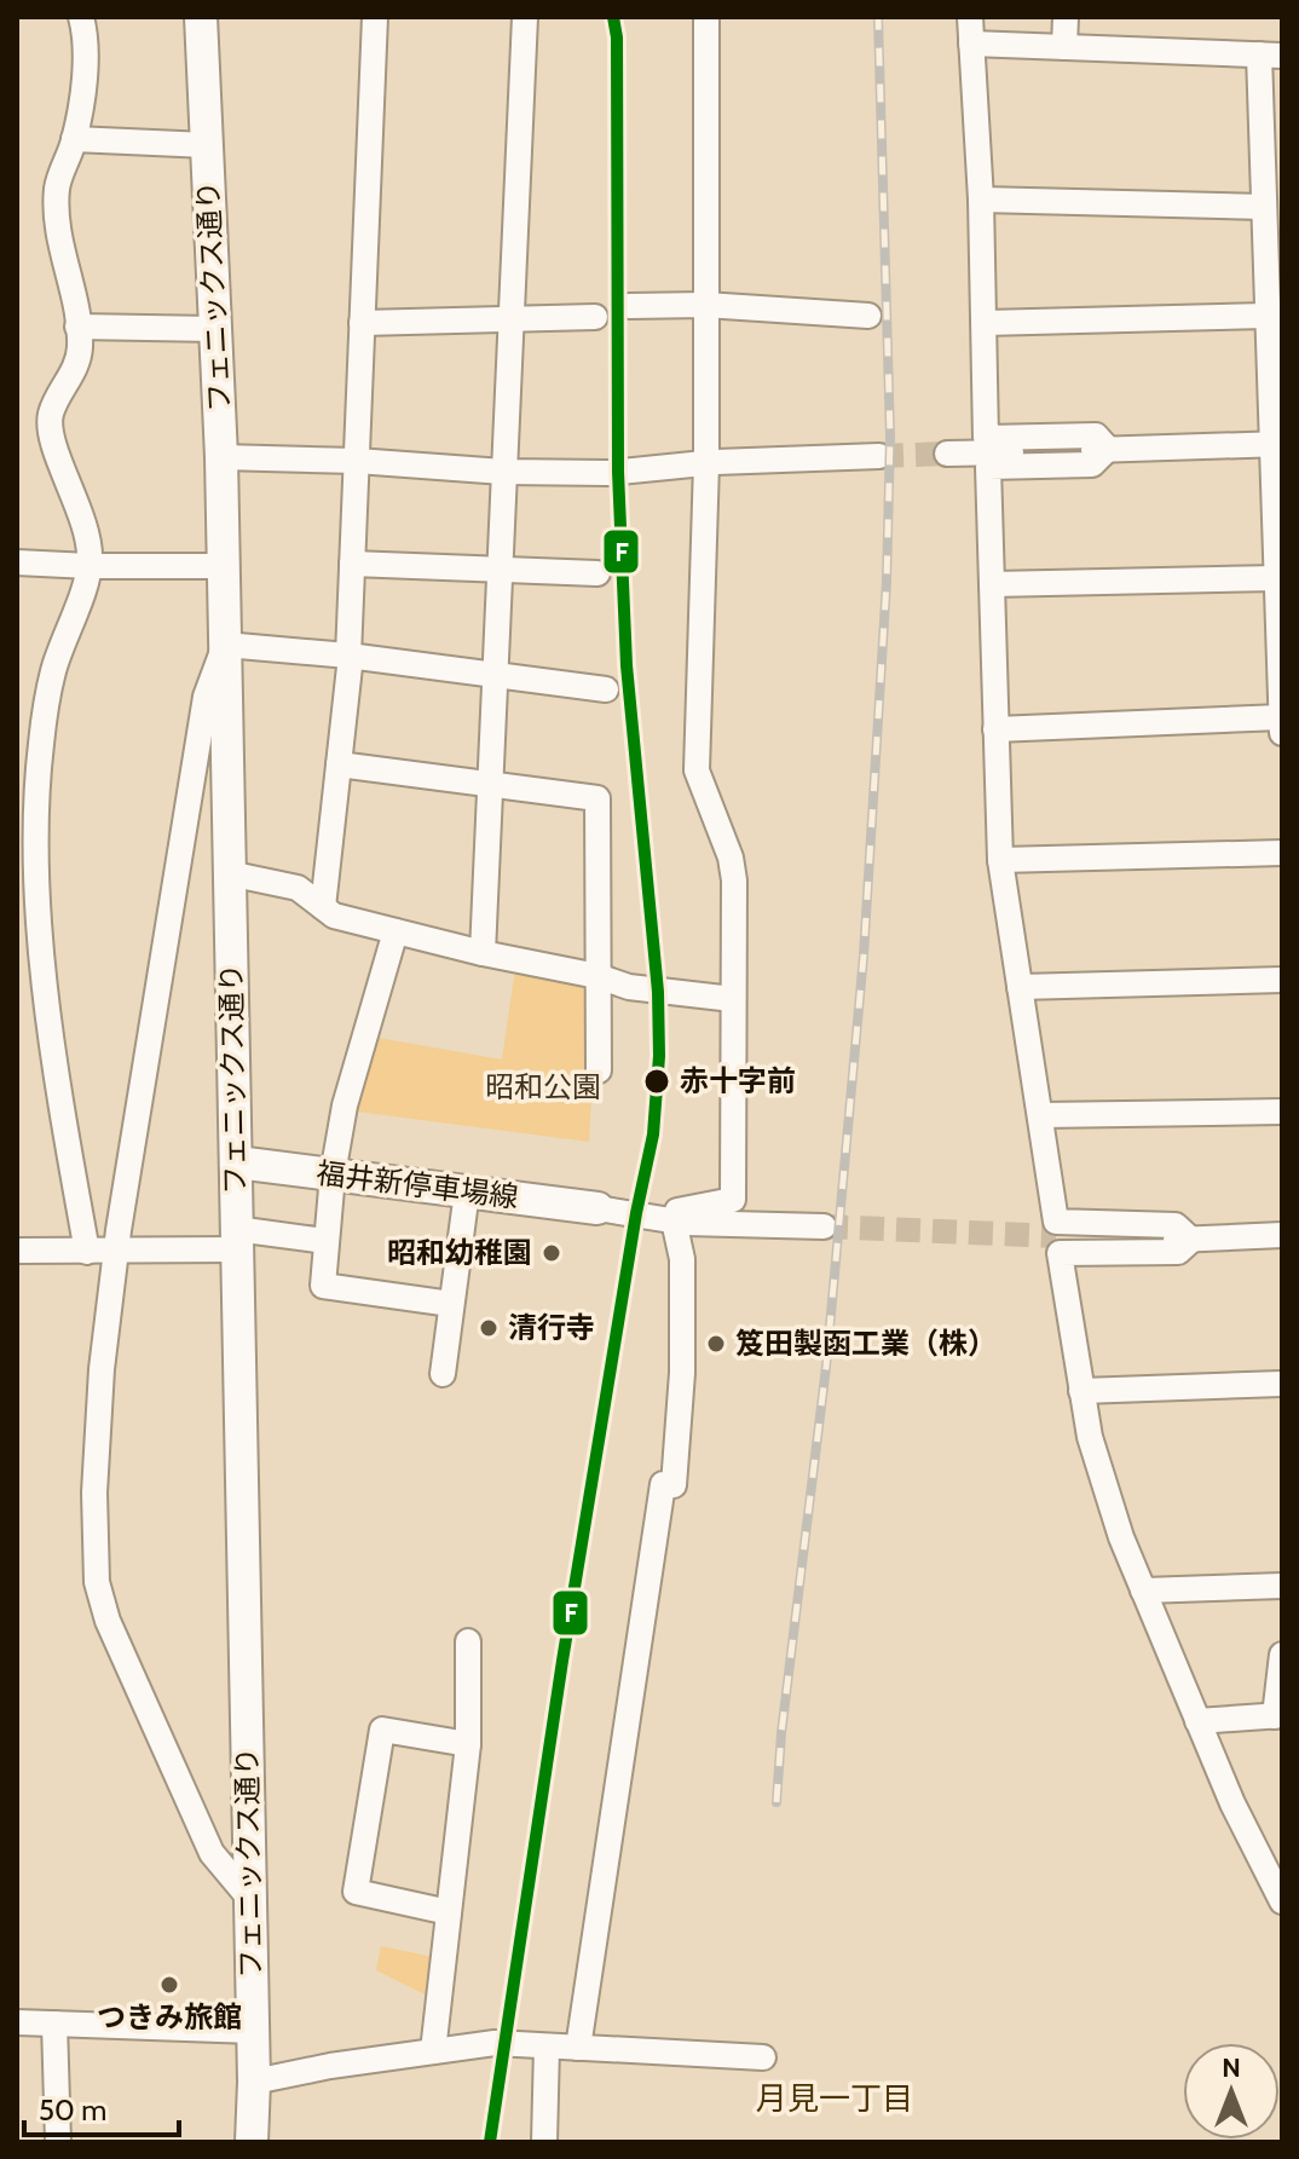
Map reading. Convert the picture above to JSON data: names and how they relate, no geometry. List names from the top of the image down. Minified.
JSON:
{"streets":{"main road":["フェニックス通り","福井新停車場線"]},"crossings":[["フェニックス通り","福井新停車場線"]],"districts":["月見一丁目"],"parks":["昭和公園"],"places":["赤十字前","昭和幼稚園","清行寺","笈田製函工業（株）","つきみ旅館"],"lines":["transit line F"],"scale_bar":"50 m","north":"top"}
